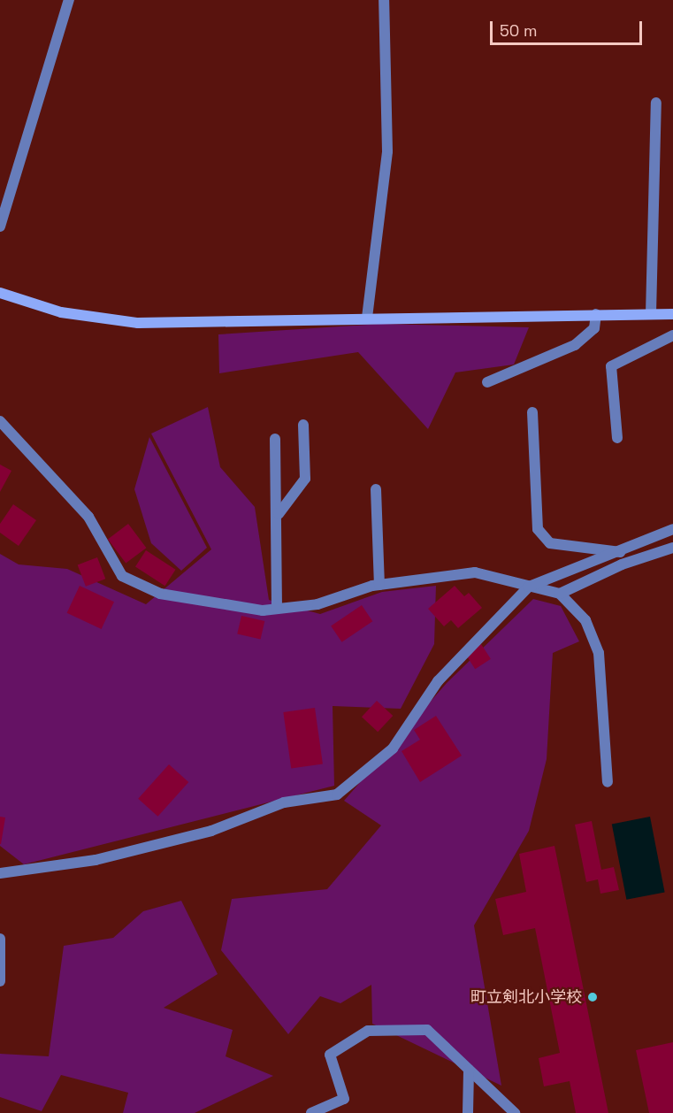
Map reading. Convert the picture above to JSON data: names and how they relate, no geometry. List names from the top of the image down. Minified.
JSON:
{"places":["町立剣北小学校"],"scale_bar":"50 m"}
